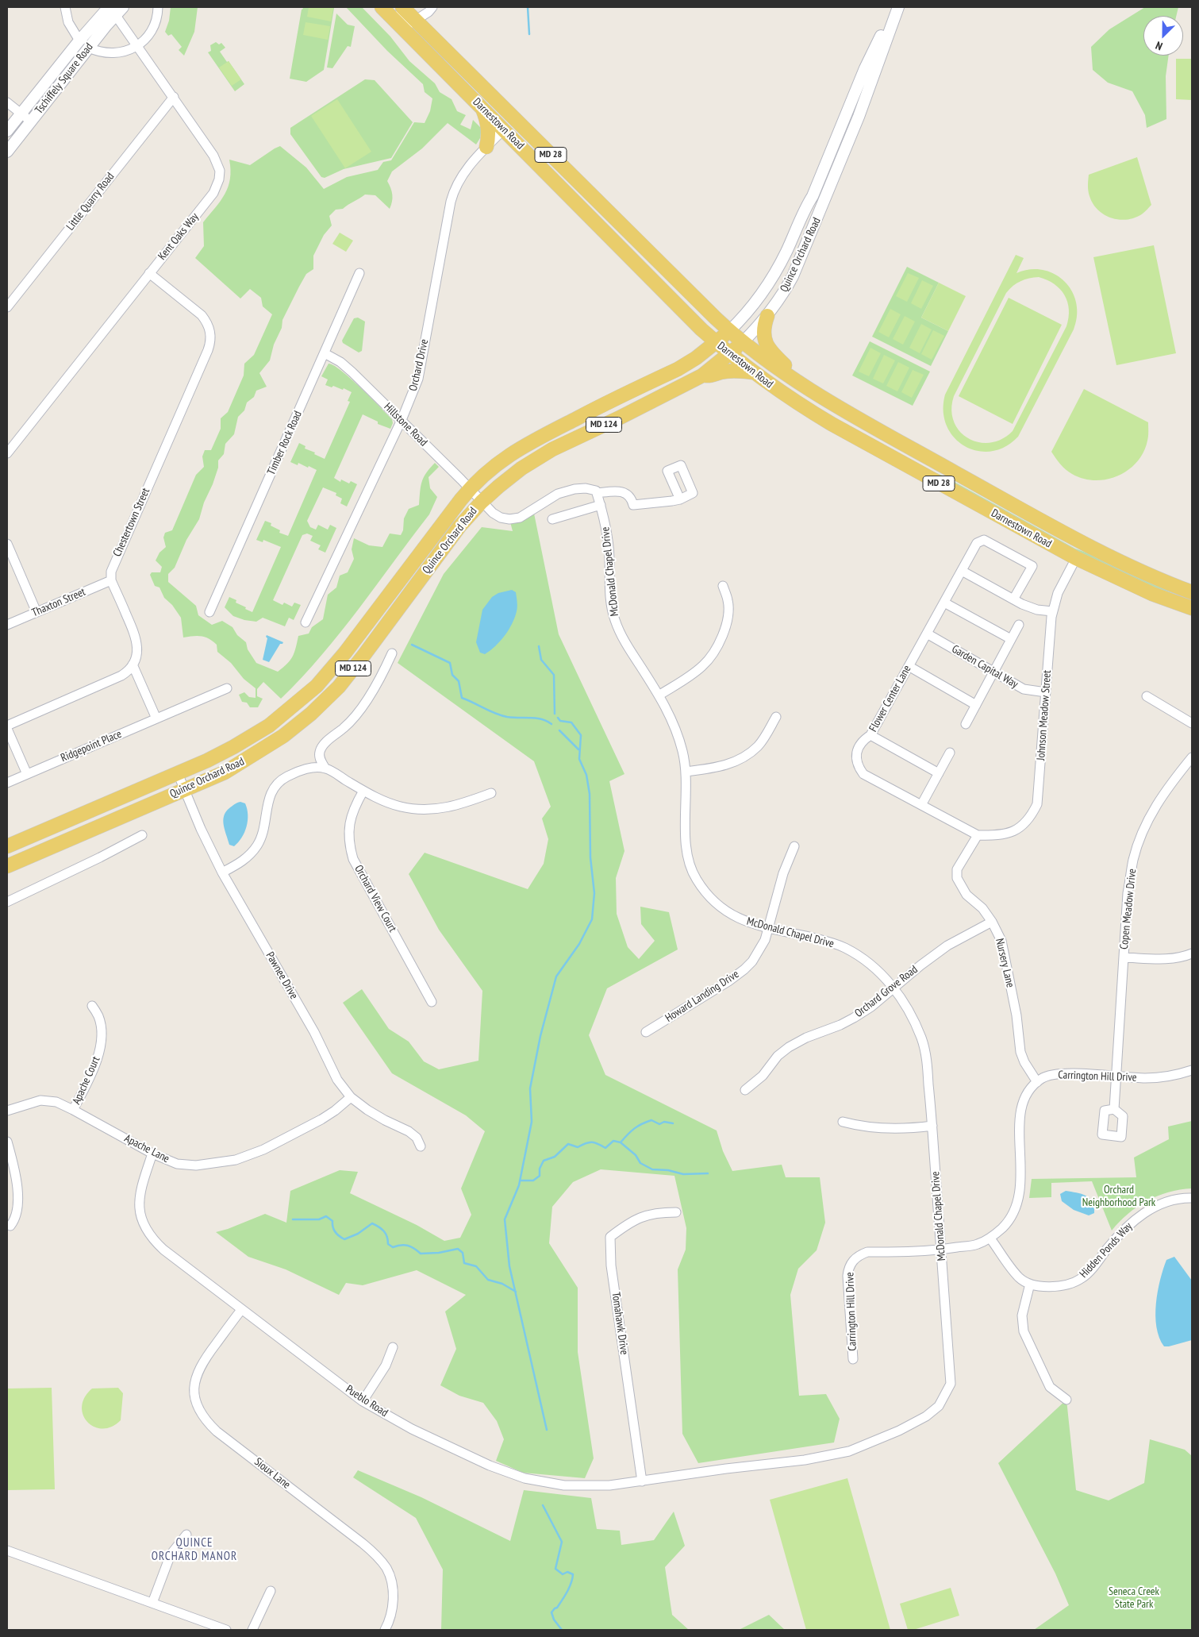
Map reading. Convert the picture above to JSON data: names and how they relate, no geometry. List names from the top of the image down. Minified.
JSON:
{"streets":{"main road":["Darnestown Road","MD 28","Quince Orchard Road","MD 124"],"street":["Tschiffely Square Road","Little Quarry Road","Kent Oaks Way","Orchard Drive","Hillstone Road","Timber Rock Road","Chestertown Street","McDonald Chapel Drive","Thaxton Street","Garden Capital Way","Flower Center Lane","Johnson Meadow Street","Ridgepoint Place","Orchard View Court","Copen Meadow Drive","Nursery Lane","Pawnee Drive","Orchard Grove Road","Howard Landing Drive","Carrington Hill Drive","Apache Court","Apache Lane","Hidden Ponds Way","Tomahawk Drive","Pueblo Road","Sioux Lane"]},"crossings":[["Tschiffely Square Road","Kent Oaks Way"],["Darnestown Road","Quince Orchard Road"],["Darnestown Road","Orchard Drive"],["Darnestown Road","Johnson Meadow Street"],["Little Quarry Road","Kent Oaks Way"],["Kent Oaks Way","Chestertown Street"],["Quince Orchard Road","Hillstone Road"],["Quince Orchard Road","Pawnee Drive"],["Orchard Drive","Hillstone Road"],["Hillstone Road","Timber Rock Road"],["Chestertown Street","Thaxton Street"],["McDonald Chapel Drive","Orchard Grove Road"],["McDonald Chapel Drive","Howard Landing Drive"],["McDonald Chapel Drive","Carrington Hill Drive"],["McDonald Chapel Drive","Pueblo Road"],["Garden Capital Way","Flower Center Lane"],["Garden Capital Way","Johnson Meadow Street"],["Flower Center Lane","Johnson Meadow Street"],["Flower Center Lane","Nursery Lane"],["Johnson Meadow Street","Nursery Lane"],["Copen Meadow Drive","Carrington Hill Drive"],["Nursery Lane","Orchard Grove Road"],["Nursery Lane","Carrington Hill Drive"],["Pawnee Drive","Apache Lane"],["Carrington Hill Drive","Hidden Ponds Way"],["Apache Court","Apache Lane"],["Apache Lane","Pueblo Road"],["Tomahawk Drive","Pueblo Road"],["Pueblo Road","Sioux Lane"]],"districts":["QUINCE ORCHARD MANOR"],"parks":["Orchard Neighborhood Park","Seneca Creek State Park"],"north":"bottom left"}
